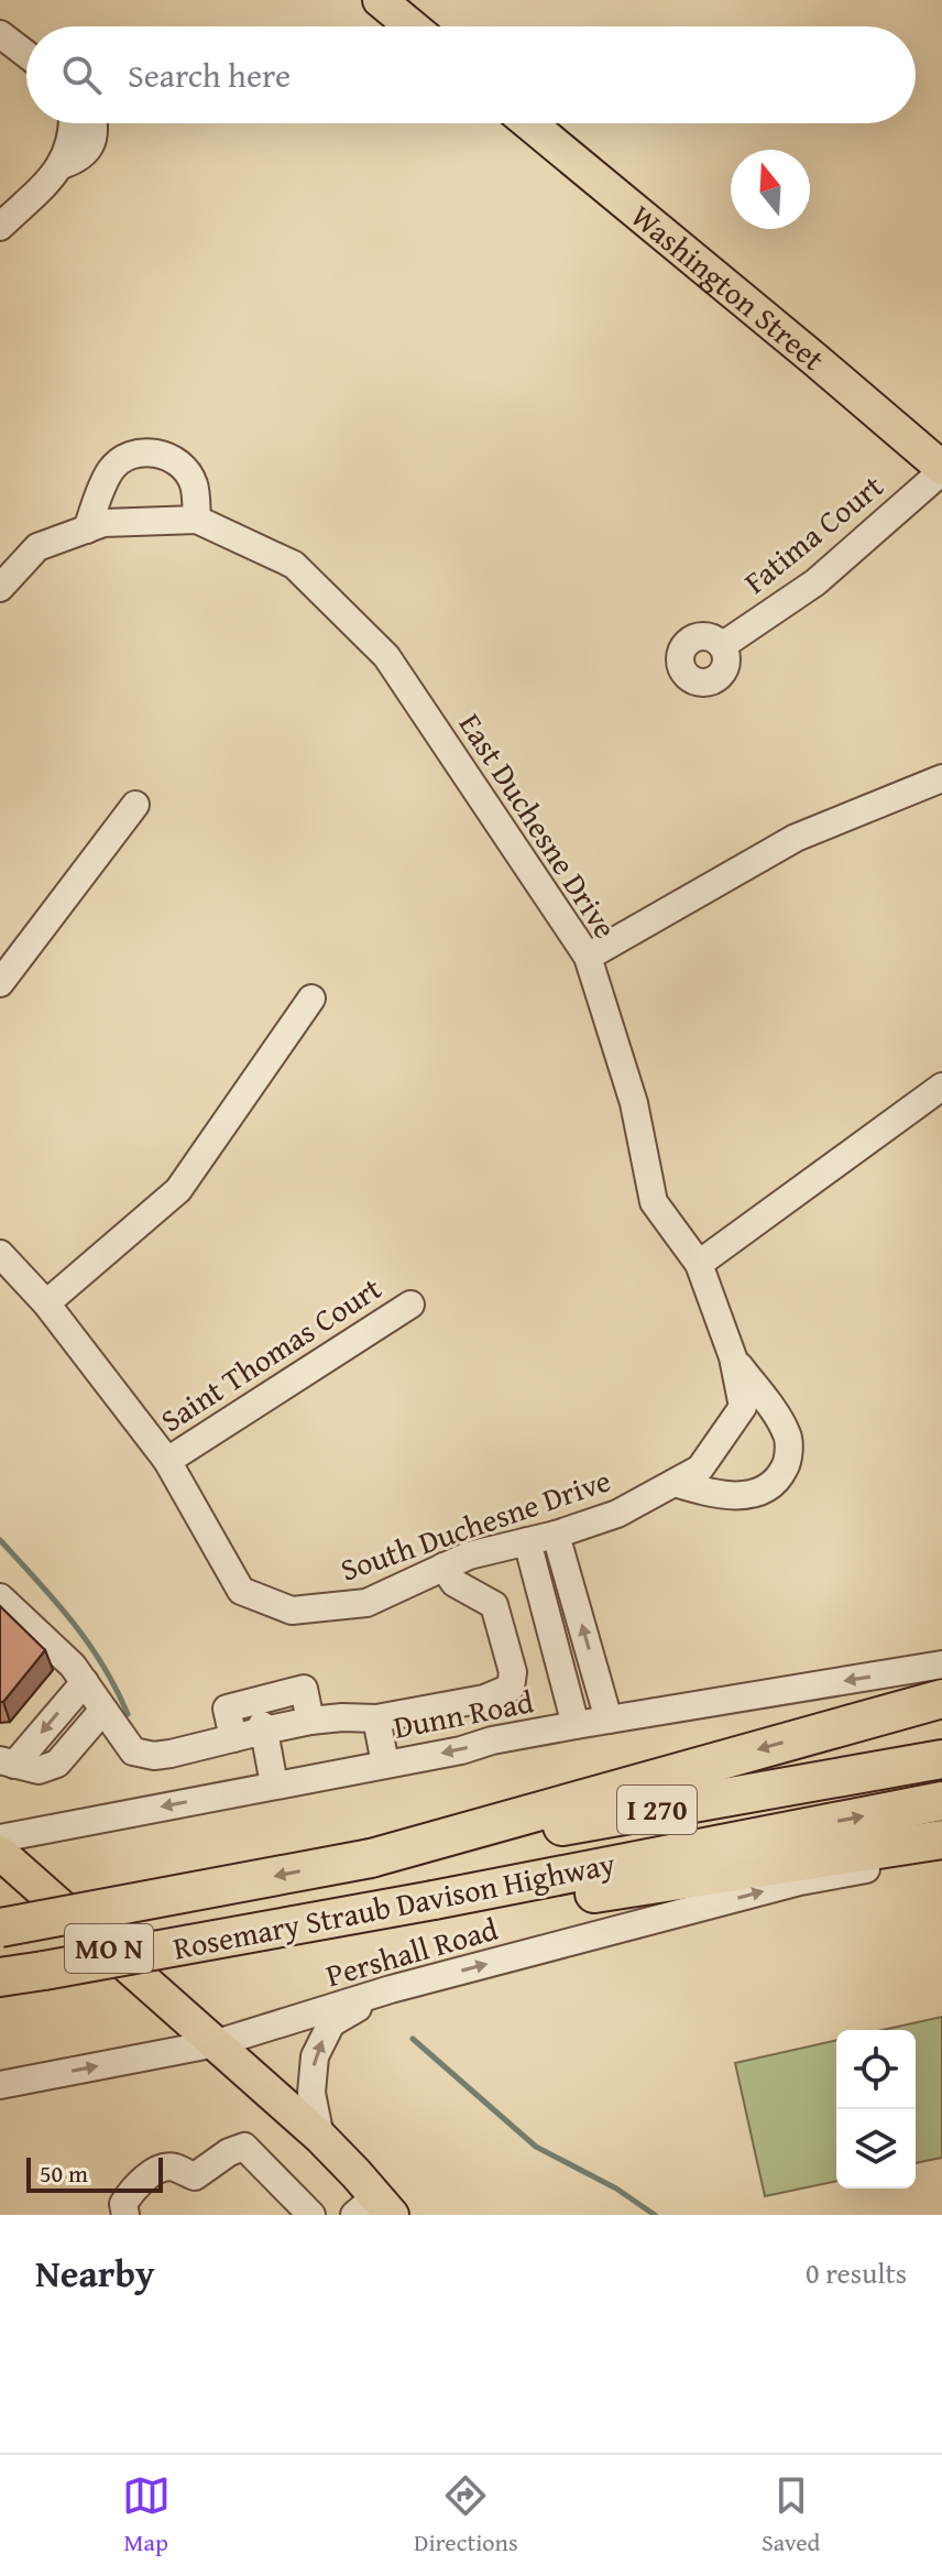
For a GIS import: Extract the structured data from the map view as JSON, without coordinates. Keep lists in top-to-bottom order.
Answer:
{
  "streets": {
    "highway": ["I 270", "Rosemary Straub Davison Highway"],
    "main road": ["Washington Street", "MO N"],
    "street": [
      "Fatima Court",
      "East Duchesne Drive",
      "Saint Thomas Court",
      "South Duchesne Drive",
      "Dunn Road",
      "Pershall Road"
    ]
  },
  "crossings": [
    ["Washington Street", "Fatima Court"],
    ["East Duchesne Drive", "South Duchesne Drive"],
    ["Saint Thomas Court", "South Duchesne Drive"],
    ["MO N", "Pershall Road"]
  ],
  "one_way": ["Dunn Road", "Pershall Road"],
  "scale_bar": "50 m",
  "north": "top",
  "page": {
    "search": "Search here",
    "scale": "50 m",
    "heading": ["Nearby", "0 results"],
    "nav": ["Map", "Directions", "Saved"]
  }
}
